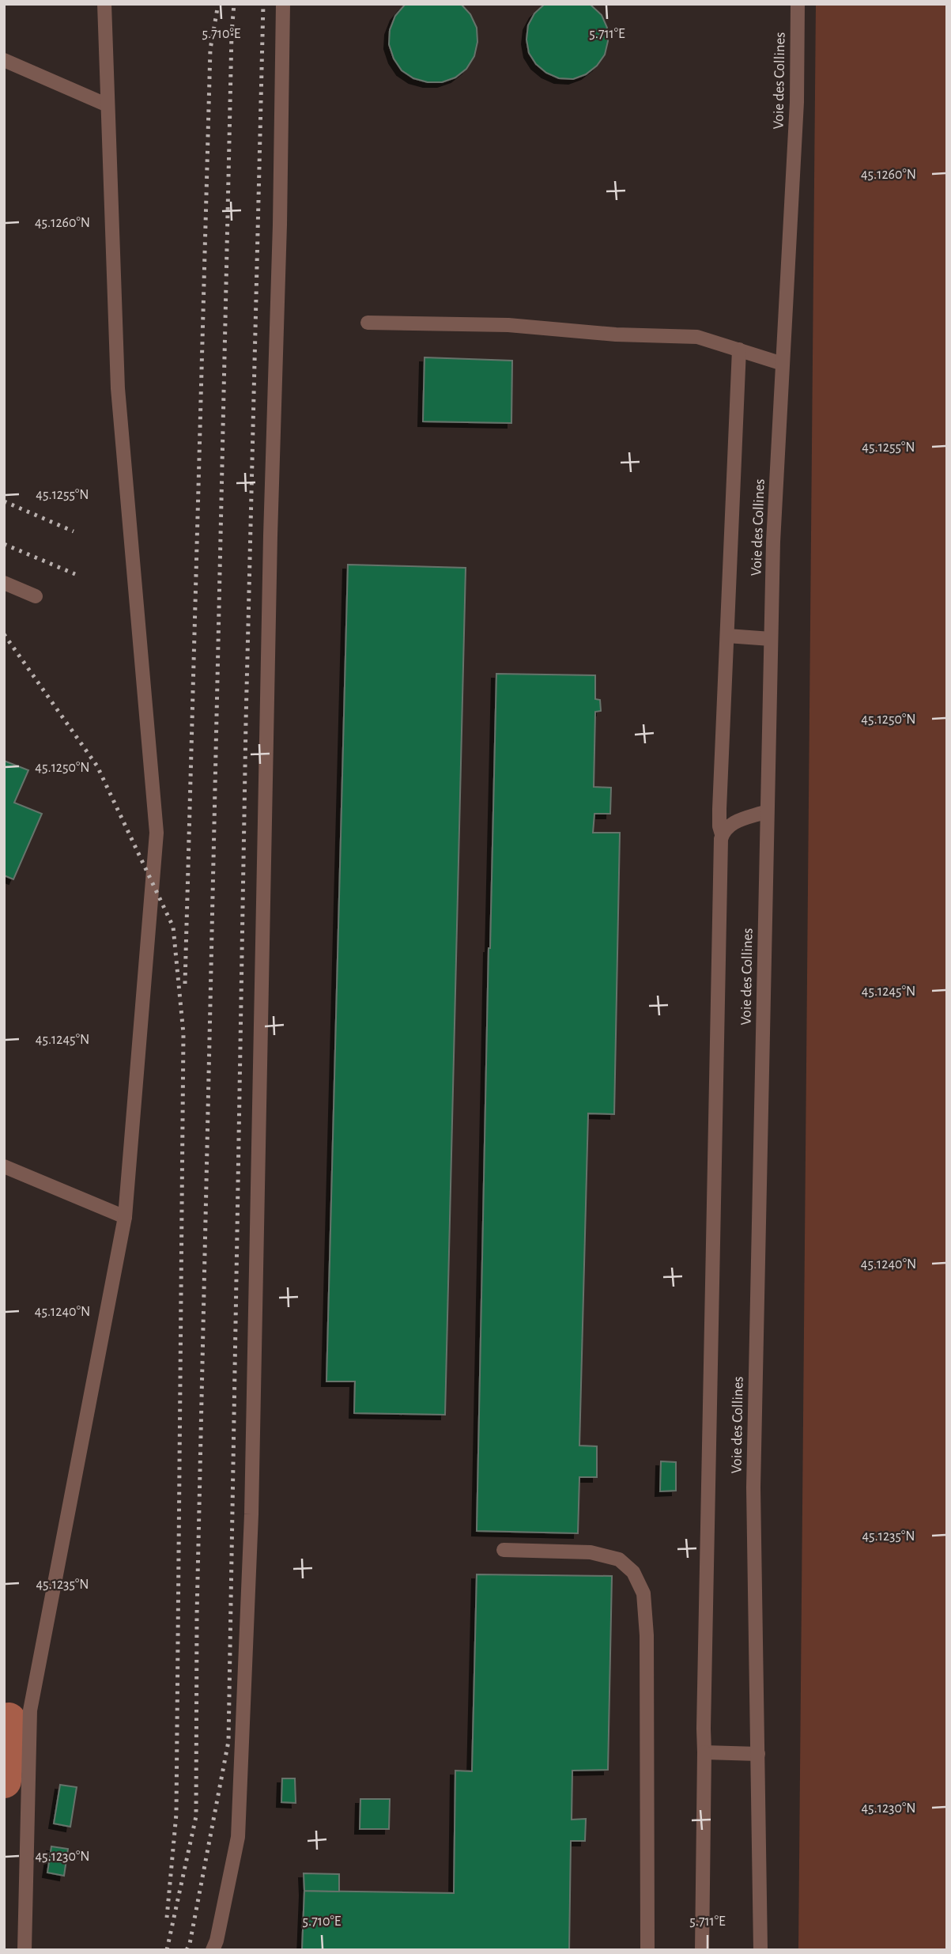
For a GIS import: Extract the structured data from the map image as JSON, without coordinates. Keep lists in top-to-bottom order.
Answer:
{
  "streets": {
    "street": ["Voie des Collines"]
  },
  "coordinates": [
    "5.710°E",
    "5.711°E",
    "45.1260°N",
    "45.1255°N",
    "45.1250°N",
    "45.1245°N",
    "45.1240°N",
    "45.1235°N",
    "45.1230°N"
  ]
}
